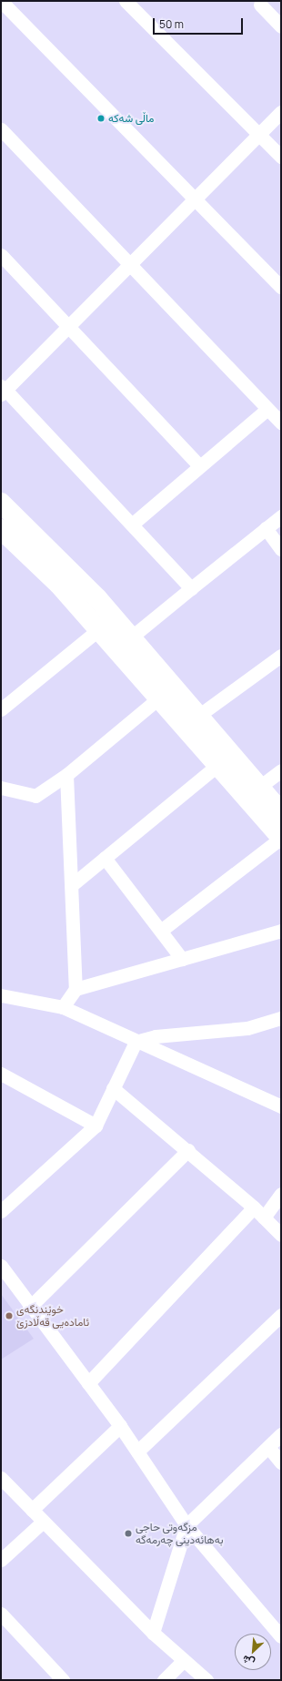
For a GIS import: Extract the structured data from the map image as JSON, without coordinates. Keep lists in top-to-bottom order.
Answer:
{
  "places": ["ماڵی شەکە", "خوێندنگەی ئامادەیی قەڵادزێ", "مزگەوتی حاجی بەهائەدینی چەرمەگە"],
  "scale_bar": "50 m",
  "north": "bottom left"
}
